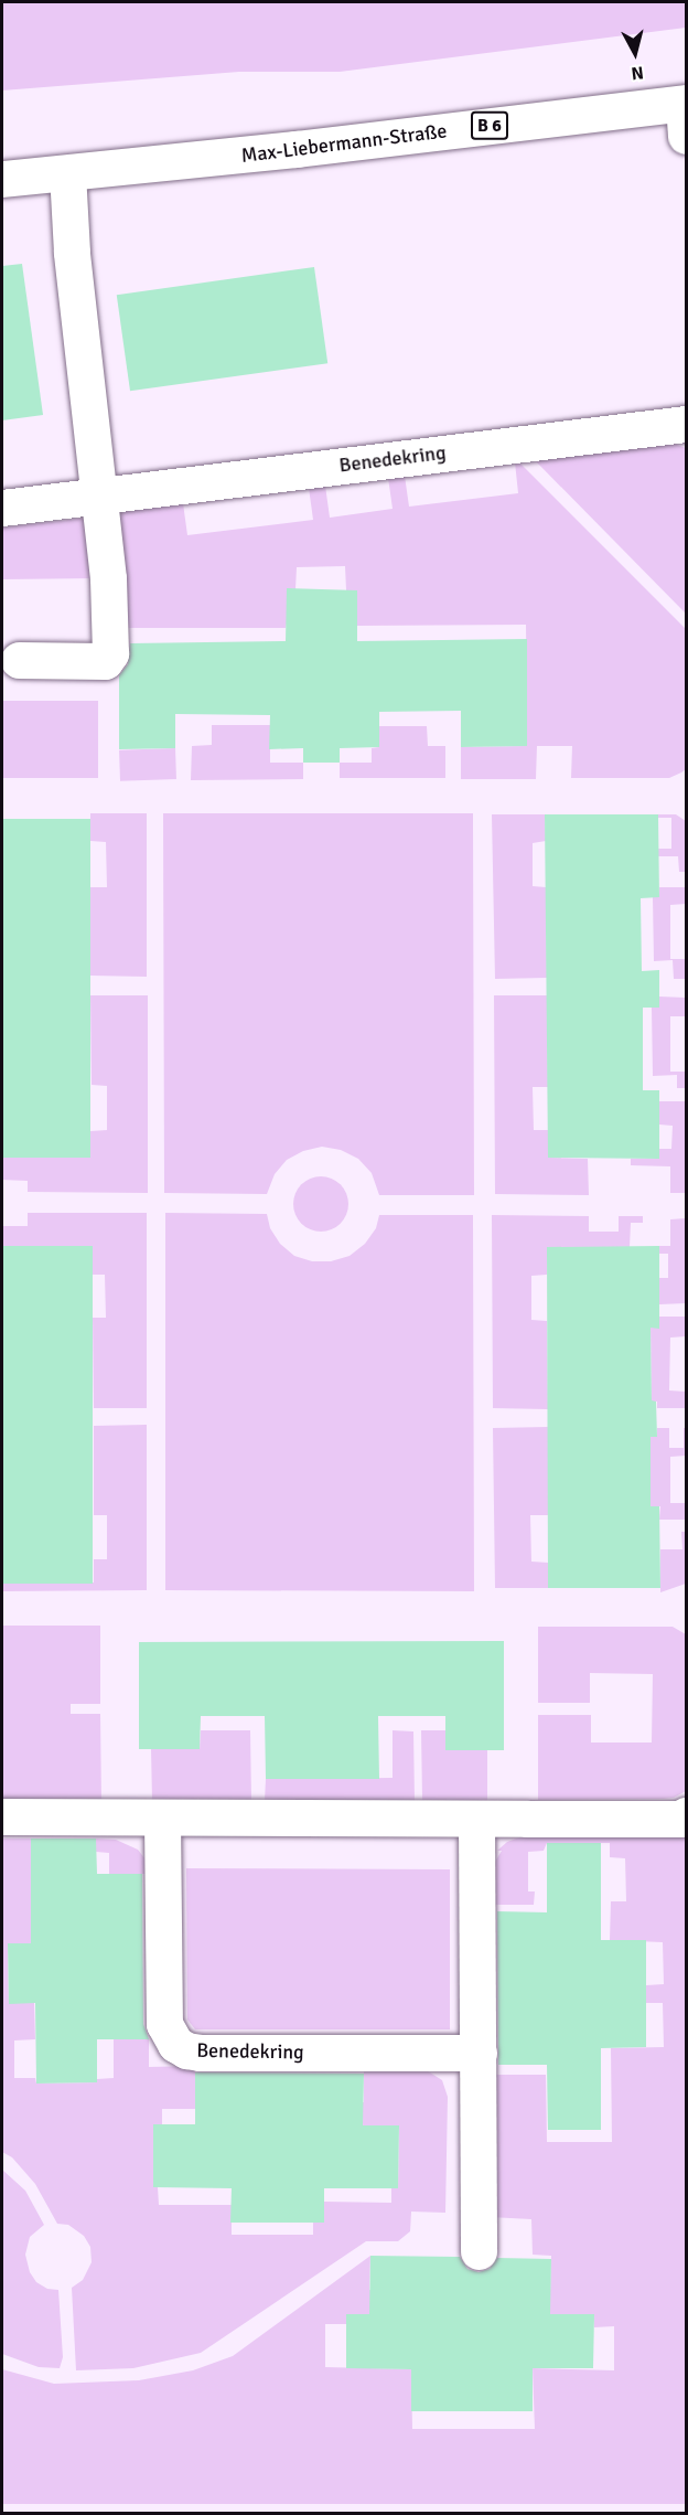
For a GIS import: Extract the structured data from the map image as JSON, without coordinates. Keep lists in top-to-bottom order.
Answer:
{
  "streets": {
    "street": ["B 6", "Max-Liebermann-Straße", "Benedekring"]
  },
  "north": "bottom"
}
